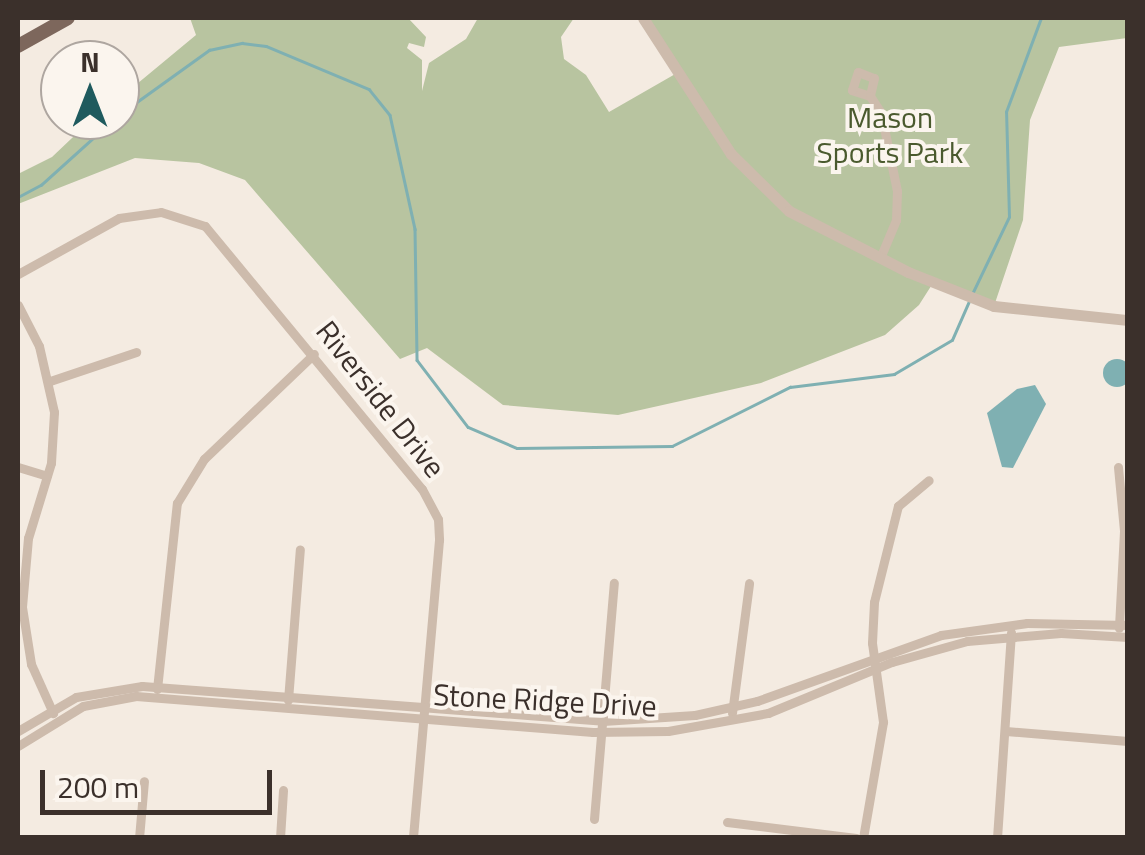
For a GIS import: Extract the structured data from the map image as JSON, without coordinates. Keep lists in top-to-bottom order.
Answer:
{
  "streets": {
    "street": ["Riverside Drive", "Stone Ridge Drive"]
  },
  "crossings": [
    ["Riverside Drive", "Stone Ridge Drive"]
  ],
  "parks": ["Mason Sports Park"],
  "scale_bar": "200 m",
  "north": "top"
}
